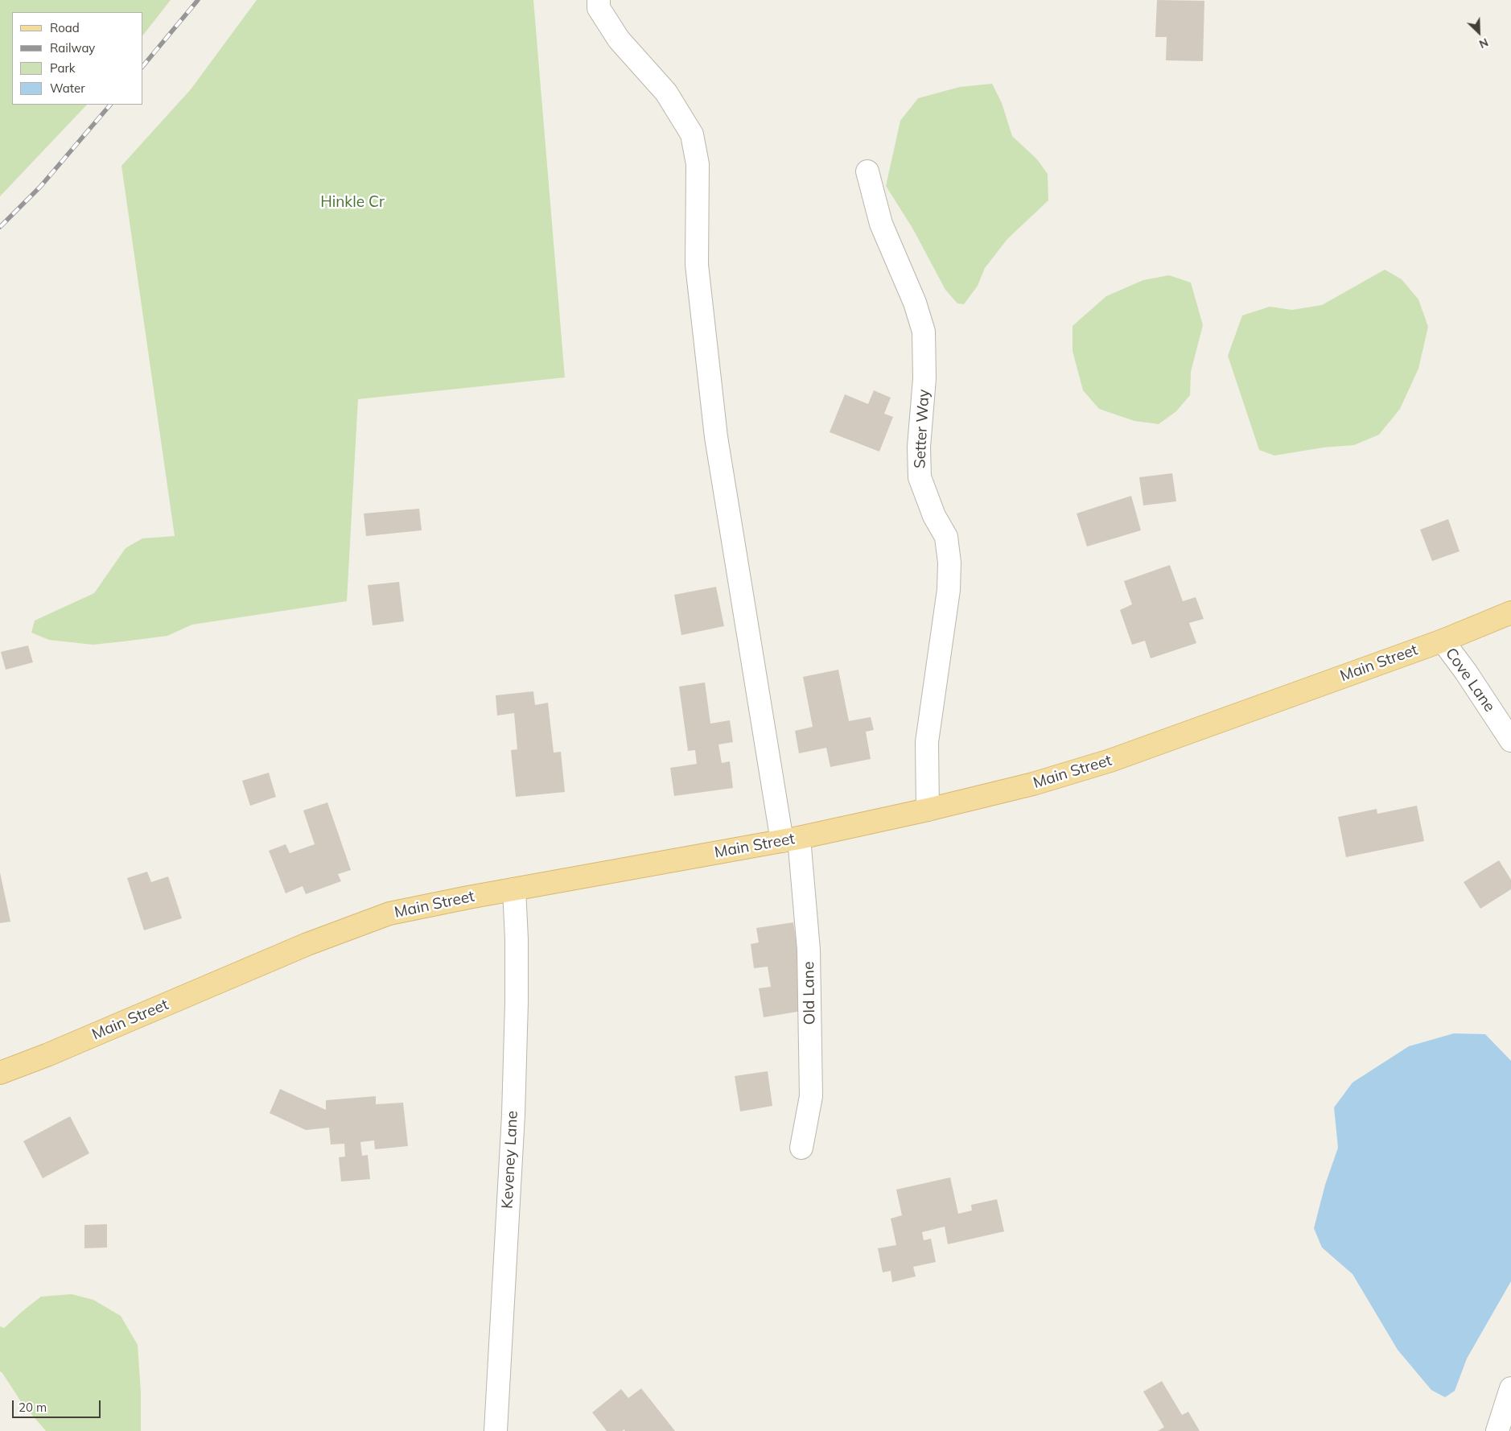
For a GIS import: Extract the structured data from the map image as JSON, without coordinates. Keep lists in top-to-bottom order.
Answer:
{
  "streets": {
    "main road": ["Main Street"],
    "street": [
      "Setter Way",
      "Cove Lane",
      "Old Lane",
      "Keveney Lane"
    ]
  },
  "crossings": [
    ["Setter Way", "Main Street"],
    ["Main Street", "Cove Lane"],
    ["Main Street", "Old Lane"],
    ["Main Street", "Keveney Lane"]
  ],
  "parks": ["Hinkle Cr"],
  "legend": [
    "Road",
    "Railway",
    "Park",
    "Water"
  ],
  "scale_bar": "20 m",
  "north": "bottom right"
}
